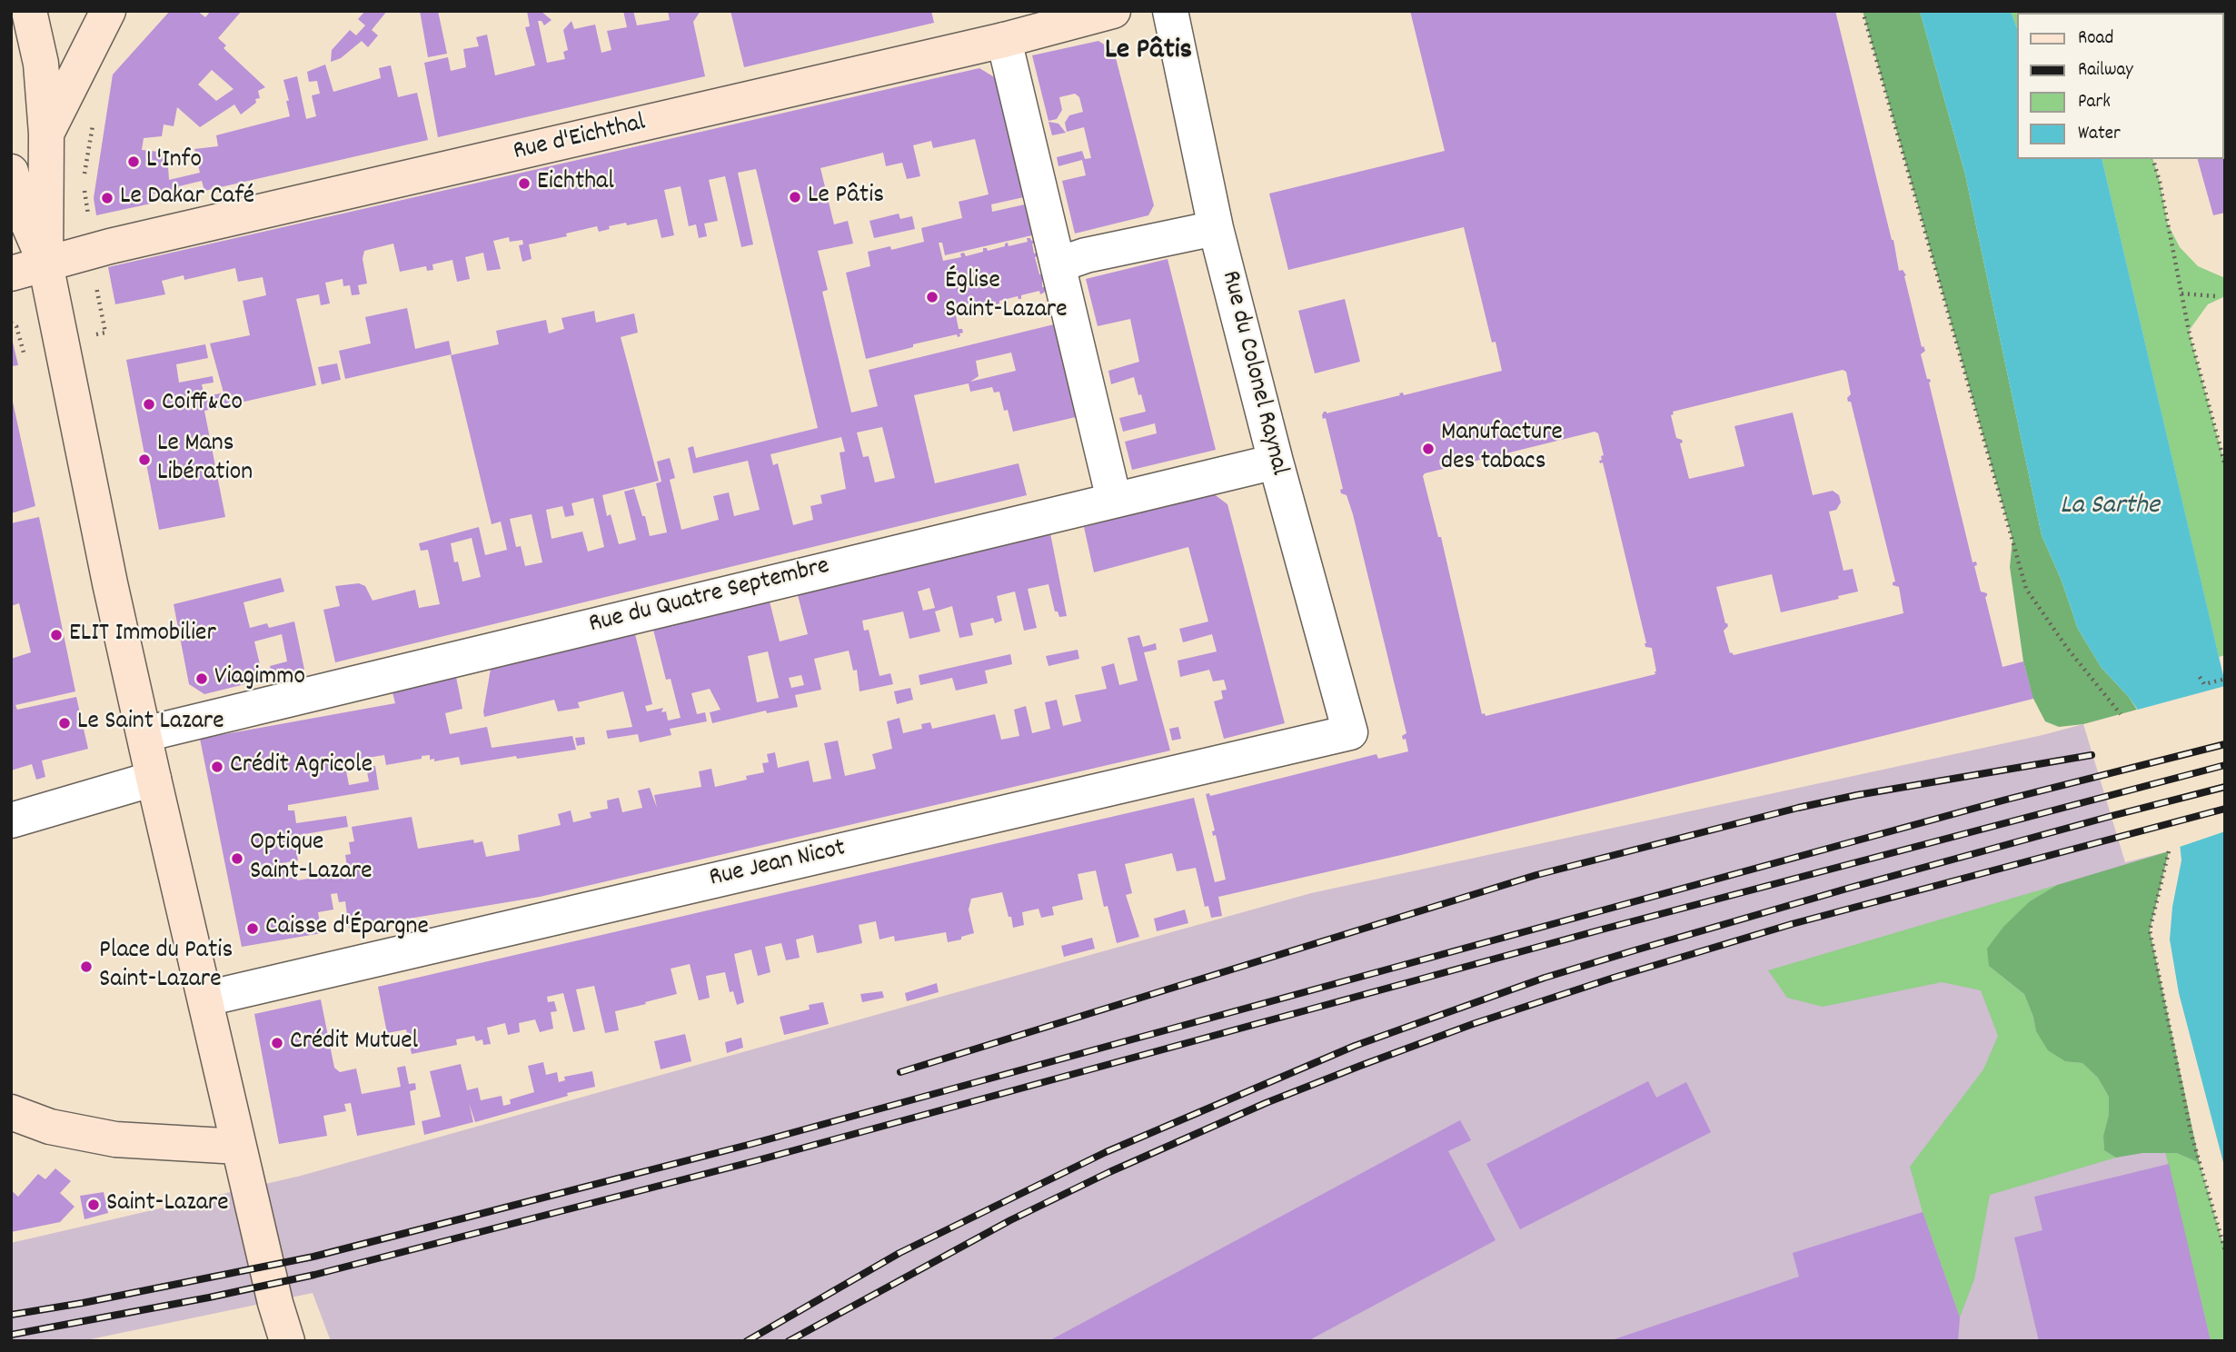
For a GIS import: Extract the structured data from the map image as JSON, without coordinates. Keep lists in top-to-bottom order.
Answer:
{
  "streets": {
    "main road": ["Rue d'Eichthal"],
    "street": ["Rue du Colonel Raynal", "Rue du Quatre Septembre", "Rue Jean Nicot"]
  },
  "crossings": [
    ["Rue du Colonel Raynal", "Rue du Quatre Septembre"],
    ["Rue du Colonel Raynal", "Rue Jean Nicot"]
  ],
  "districts": ["Le Pâtis"],
  "water": ["La Sarthe"],
  "places": [
    "L'Info",
    "Eichthal",
    "Le Pâtis",
    "Le Dakar Café",
    "Église Saint-Lazare",
    "Coiff&Co",
    "Manufacture des tabacs",
    "Le Mans Libération",
    "ELIT Immobilier",
    "Viagimmo",
    "Le Saint Lazare",
    "Crédit Agricole",
    "Optique Saint-Lazare",
    "Caisse d'Épargne",
    "Place du Patis Saint-Lazare",
    "Crédit Mutuel",
    "Saint-Lazare"
  ],
  "legend": [
    "Road",
    "Railway",
    "Park",
    "Water"
  ]
}
